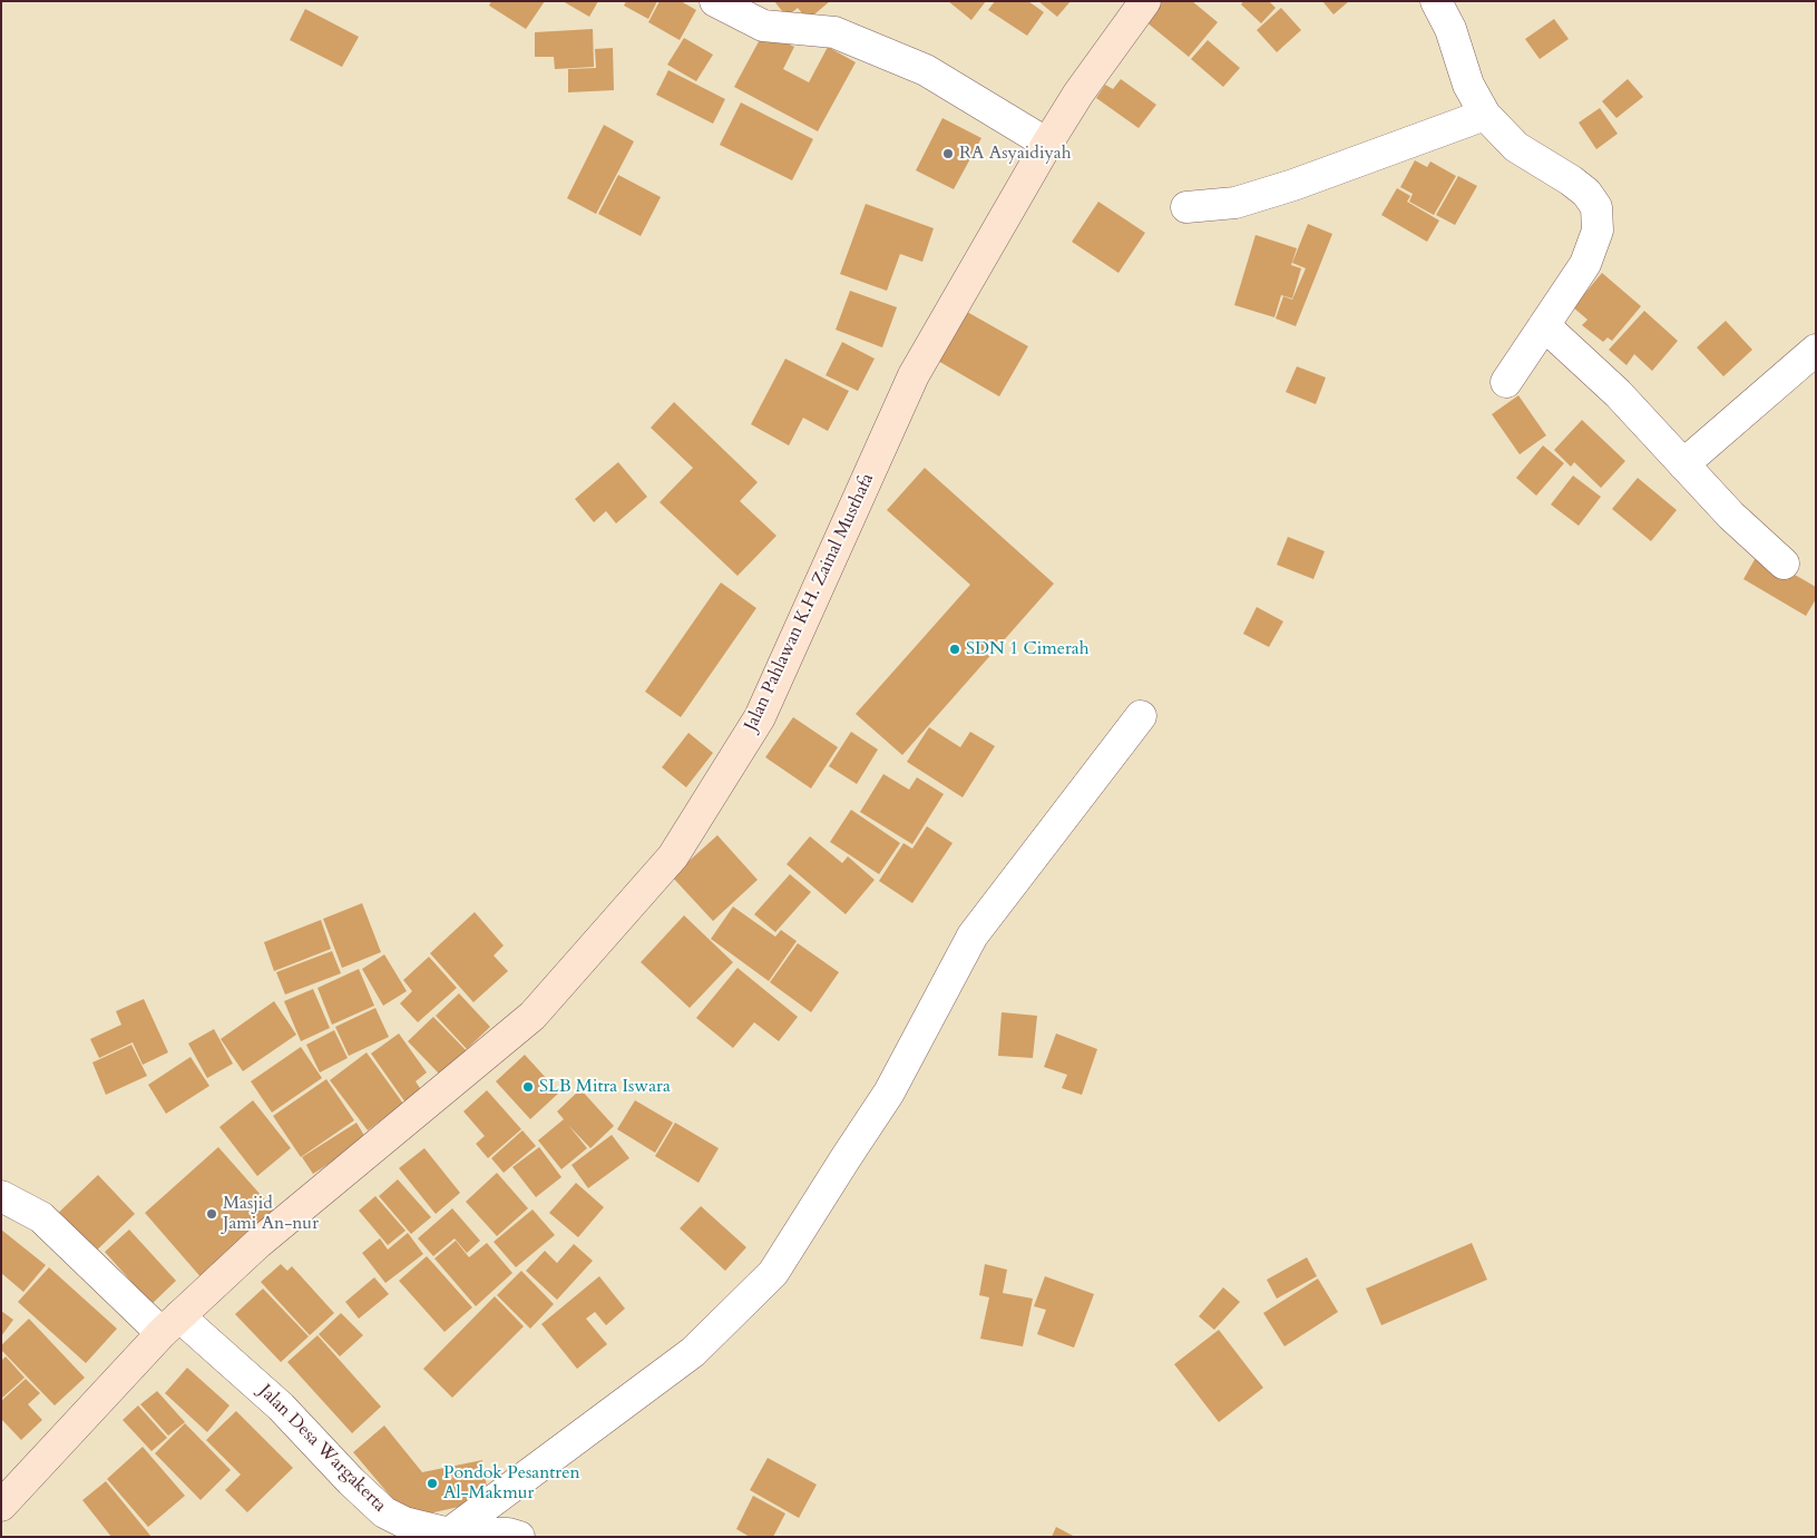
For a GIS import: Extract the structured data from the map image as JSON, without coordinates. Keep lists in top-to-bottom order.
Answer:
{
  "streets": {
    "street": ["Jalan Pahlawan K.H. Zainal Musthafa", "Jalan Desa Wargakerta"]
  },
  "crossings": [
    ["Jalan Pahlawan K.H. Zainal Musthafa", "Jalan Desa Wargakerta"]
  ],
  "places": [
    "RA Asyaidiyah",
    "SDN 1 Cimerah",
    "SLB Mitra Iswara",
    "Masjid Jami An-nur",
    "Pondok Pesantren Al-Makmur"
  ]
}
